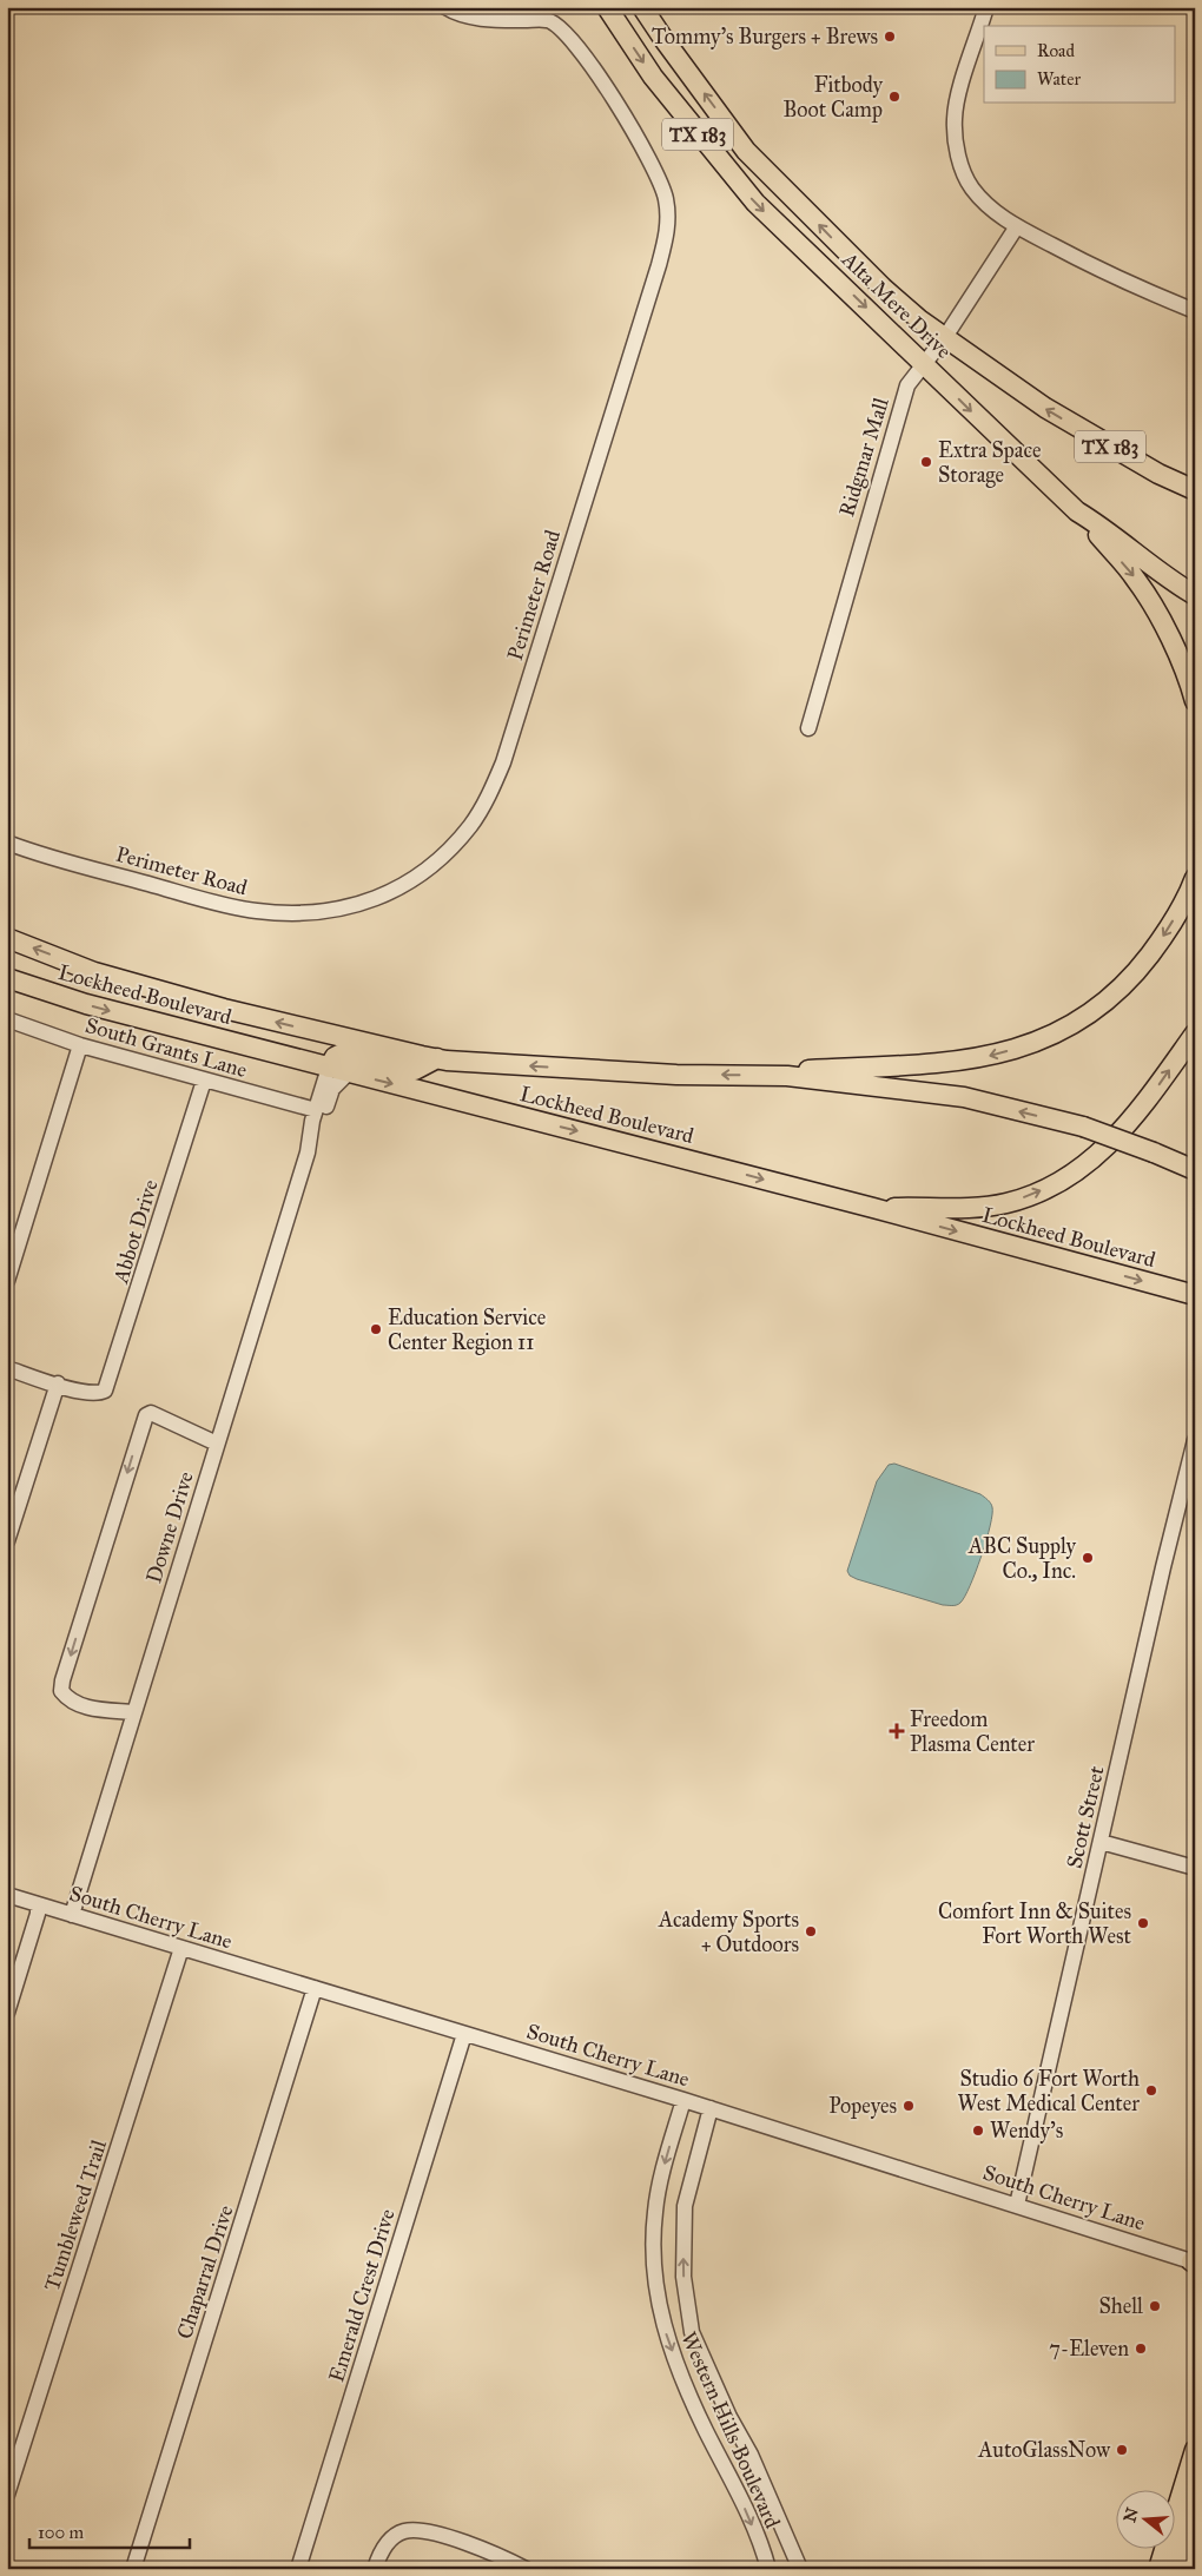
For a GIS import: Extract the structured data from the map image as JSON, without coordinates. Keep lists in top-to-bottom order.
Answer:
{
  "streets": {
    "main road": ["TX 183", "Alta Mere Drive", "Lockheed Boulevard"],
    "street": [
      "Ridgmar Mall",
      "Perimeter Road",
      "South Grants Lane",
      "Abbot Drive",
      "Downe Drive",
      "Scott Street",
      "South Cherry Lane",
      "Tumbleweed Trail",
      "Chaparral Drive",
      "Emerald Crest Drive",
      "Western Hills Boulevard"
    ]
  },
  "crossings": [
    ["Alta Mere Drive", "Ridgmar Mall"],
    ["Lockheed Boulevard", "Downe Drive"],
    ["South Grants Lane", "Abbot Drive"],
    ["South Grants Lane", "Downe Drive"],
    ["Downe Drive", "South Cherry Lane"],
    ["Scott Street", "South Cherry Lane"],
    ["South Cherry Lane", "Tumbleweed Trail"],
    ["South Cherry Lane", "Chaparral Drive"],
    ["South Cherry Lane", "Emerald Crest Drive"],
    ["South Cherry Lane", "Western Hills Boulevard"]
  ],
  "places": {
    "other": [
      "Tommy's Burgers + Brews",
      "Fitbody Boot Camp",
      "Extra Space Storage",
      "Education Service Center Region 11",
      "ABC Supply Co., Inc.",
      "Comfort Inn & Suites Fort Worth West",
      "Academy Sports + Outdoors",
      "Studio 6 Fort Worth West Medical Center",
      "Popeyes",
      "Wendy's",
      "Shell",
      "7-Eleven",
      "AutoGlassNow"
    ],
    "health": ["Freedom Plasma Center"]
  },
  "legend": ["Road", "Water"],
  "scale_bar": "100 m",
  "north": "left"
}
